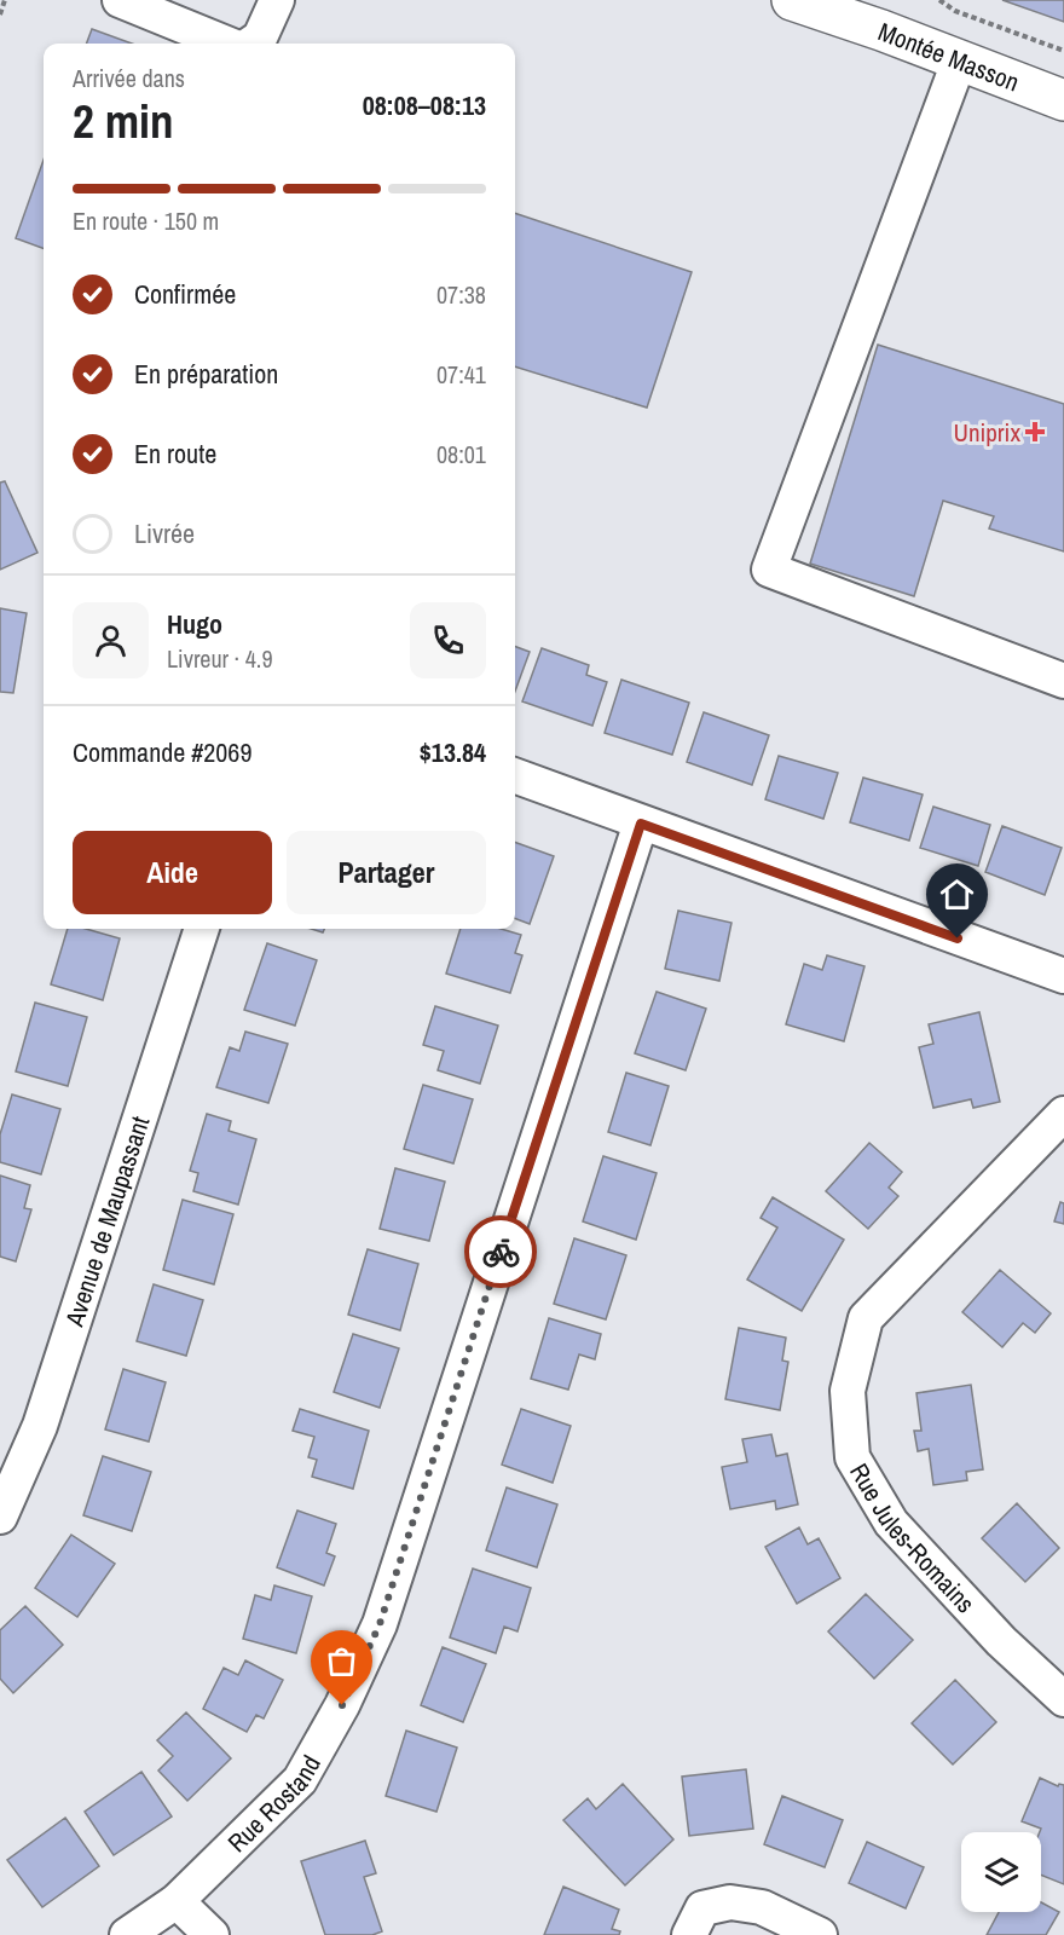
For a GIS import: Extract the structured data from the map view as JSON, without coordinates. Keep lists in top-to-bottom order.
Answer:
{
  "streets": {
    "main road": ["Montée Masson"],
    "street": ["Avenue de Maupassant", "Rue Jules-Romains", "Rue Rostand"]
  },
  "places": {
    "health": ["Uniprix"]
  },
  "page": {
    "heading": ["2 min", "Arrivée dans", "08:08–08:13"],
    "panel": [
      "Hugo",
      "Livreur · 4.9",
      "Commande #2069",
      "$13.84"
    ],
    "bar": "En route · 150 m",
    "list": [
      ["Confirmée", "07:38"],
      ["En préparation", "07:41"],
      ["En route", "08:01"],
      "Livrée"
    ],
    "buttons": ["Aide", "Partager"]
  }
}
